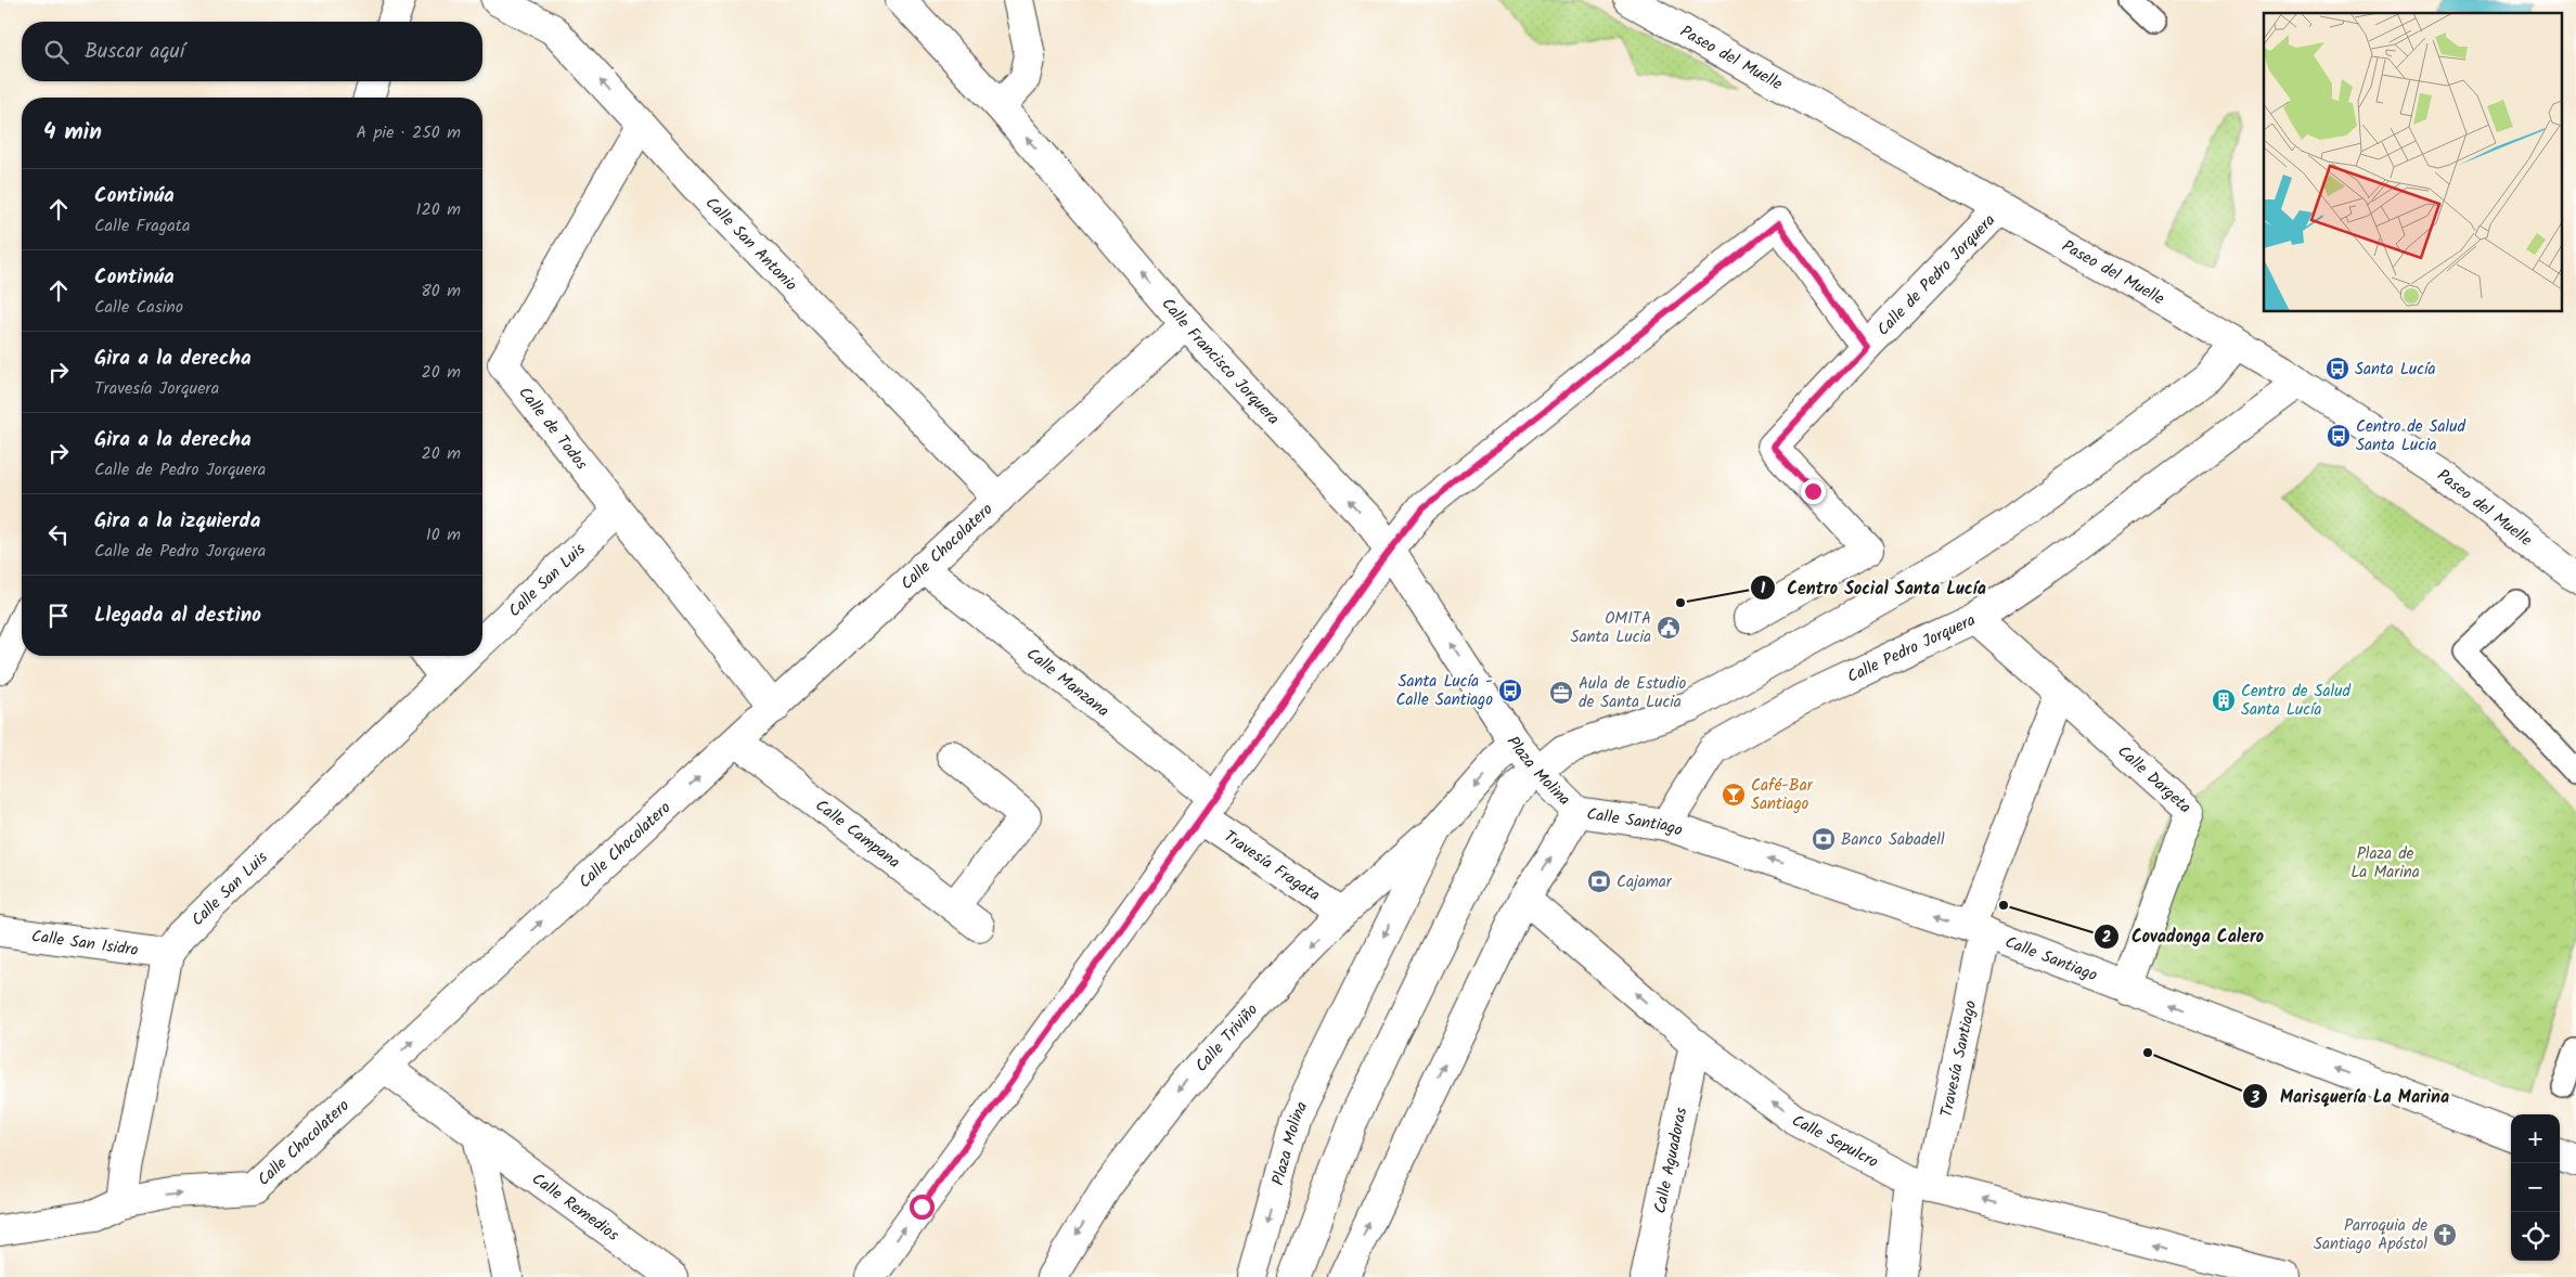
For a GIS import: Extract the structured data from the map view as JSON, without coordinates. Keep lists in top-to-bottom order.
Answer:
{
  "streets": {
    "street": [
      "Paseo del Muelle",
      "Calle San Antonio",
      "Calle de Pedro Jorquera",
      "Calle Francisco Jorquera",
      "Calle de Todos",
      "Calle Chocolatero",
      "Calle San Luis",
      "Calle Pedro Jorquera",
      "Calle Manzana",
      "Calle Dargeta",
      "Plaza Molina",
      "Calle Santiago",
      "Calle Campana",
      "Travesía Fragata",
      "Calle San Isidro",
      "Calle Triviño",
      "Travesía Santiago",
      "Calle Sepulcro",
      "Calle Aguadoras",
      "Calle Remedios"
    ]
  },
  "crossings": [
    ["Paseo del Muelle", "Calle de Pedro Jorquera"],
    ["Paseo del Muelle", "Calle Pedro Jorquera"],
    ["Calle San Antonio", "Calle de Todos"],
    ["Calle San Antonio", "Calle Chocolatero"],
    ["Calle Francisco Jorquera", "Calle Chocolatero"],
    ["Calle Francisco Jorquera", "Plaza Molina"],
    ["Calle de Todos", "Calle Chocolatero"],
    ["Calle de Todos", "Calle San Luis"],
    ["Calle Chocolatero", "Calle San Luis"],
    ["Calle Chocolatero", "Calle Manzana"],
    ["Calle Chocolatero", "Calle Campana"],
    ["Calle Chocolatero", "Calle Remedios"],
    ["Calle San Luis", "Calle San Isidro"],
    ["Calle Pedro Jorquera", "Calle Dargeta"],
    ["Calle Pedro Jorquera", "Calle Santiago"],
    ["Calle Manzana", "Travesía Fragata"],
    ["Calle Dargeta", "Calle Santiago"],
    ["Calle Dargeta", "Travesía Santiago"],
    ["Plaza Molina", "Calle Santiago"],
    ["Plaza Molina", "Calle Triviño"],
    ["Plaza Molina", "Calle Sepulcro"],
    ["Calle Santiago", "Travesía Santiago"],
    ["Travesía Fragata", "Calle Triviño"],
    ["Travesía Santiago", "Calle Sepulcro"],
    ["Calle Sepulcro", "Calle Aguadoras"]
  ],
  "one_way": [
    "Calle Francisco Jorquera",
    "Calle Chocolatero",
    "Calle Santiago",
    "Calle Sepulcro"
  ],
  "parks": ["Plaza de La Marina"],
  "places": {
    "bus stop": ["Santa Lucía", "Centro de Salud Santa Lucia", "Santa Lucía - Calle Santiago"],
    "other": ["Centro Social Santa Lucía", "Covadonga Calero", "Marisquería La Marina"],
    "public building": ["OMITA Santa Lucia"],
    "office": ["Aula de Estudio de Santa Lucia"],
    "building": ["Centro de Salud Santa Lucía"],
    "bar": ["Café-Bar Santiago"],
    "bank": ["Banco Sabadell", "Cajamar"],
    "church": ["Parroquia de Santiago Apóstol"]
  },
  "page": {
    "search": "Buscar aquí",
    "heading": ["4 min", "A pie · 250 m"],
    "list": [
      ["Continúa", "Calle Fragata", "120 m"],
      ["Continúa", "Calle Casino", "80 m"],
      ["Gira a la derecha", "Travesía Jorquera", "20 m"],
      ["Gira a la derecha", "Calle de Pedro Jorquera", "20 m"],
      ["Gira a la izquierda", "Calle de Pedro Jorquera", "10 m"],
      "Llegada al destino"
    ],
    "map_buttons": ["+", "−"]
  }
}
